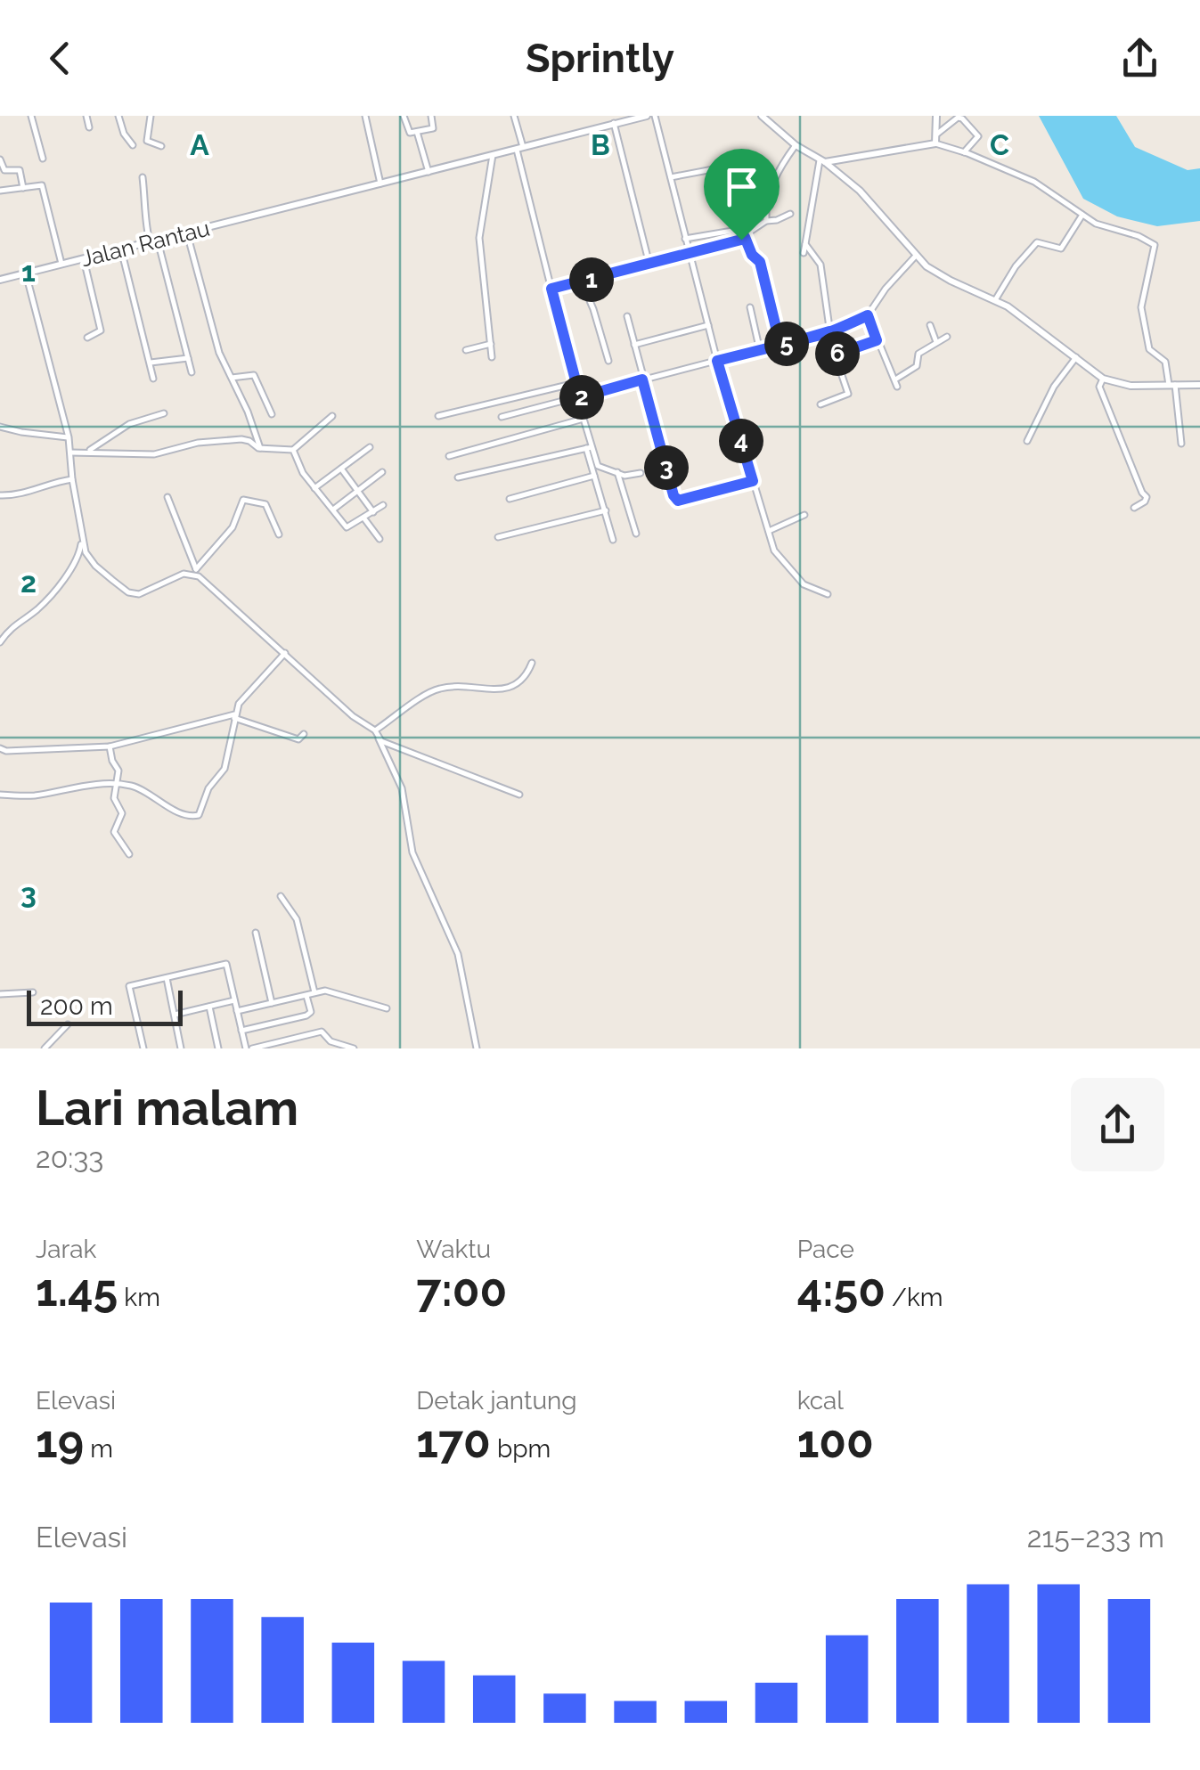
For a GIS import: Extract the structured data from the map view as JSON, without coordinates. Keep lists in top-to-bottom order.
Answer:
{
  "streets": {
    "main road": ["Jalan Rantau"]
  },
  "scale_bar": "200 m",
  "page": {
    "header": "Sprintly",
    "pins": [
      "1",
      "5",
      "6",
      "2",
      "4",
      "3"
    ],
    "scale": "200 m",
    "heading": ["Lari malam", "20:33"],
    "stats": [
      ["Jarak", "1.45 km"],
      ["Waktu", "7:00"],
      ["Pace", "4:50 /km"],
      ["Elevasi", "19 m"],
      ["Detak jantung", "170 bpm"],
      ["kcal", "100"]
    ],
    "chart": ["Elevasi", "215–233 m"]
  },
  "grid": {
    "columns": ["A", "B", "C"],
    "rows": ["1", "2", "3"]
  }
}
